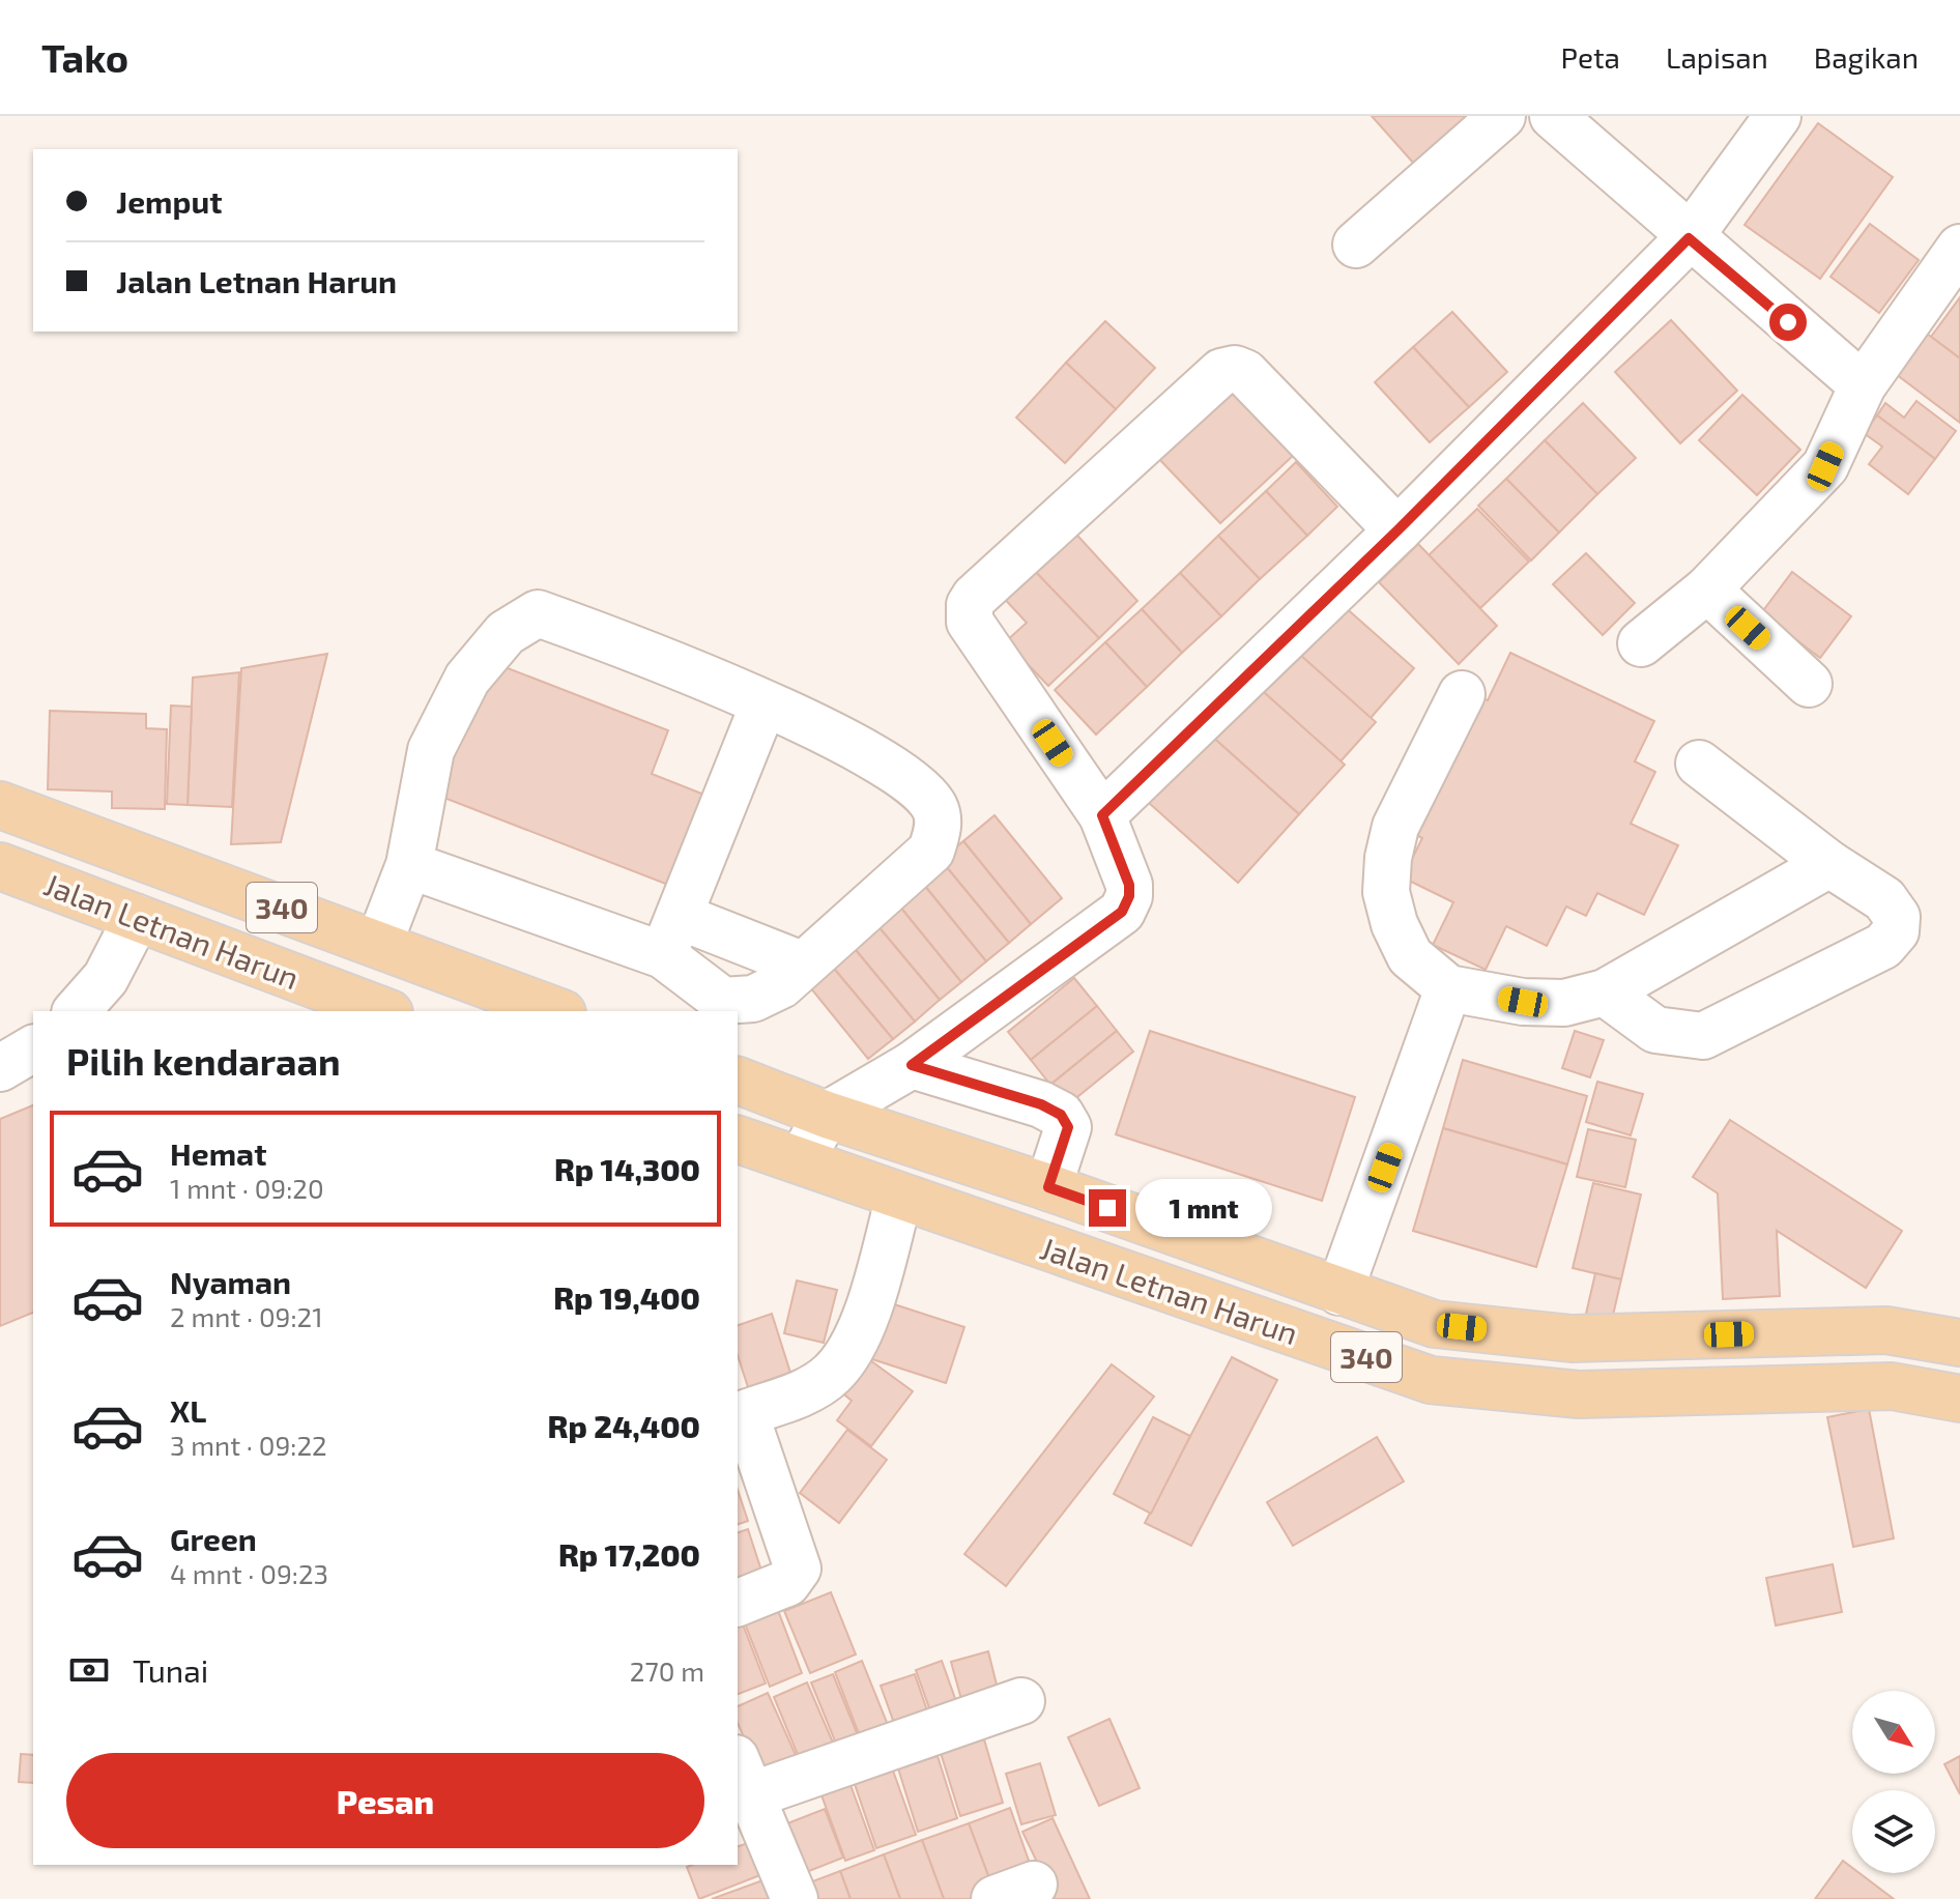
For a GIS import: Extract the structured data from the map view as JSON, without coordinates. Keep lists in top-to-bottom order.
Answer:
{
  "streets": {
    "main road": ["340", "Jalan Letnan Harun"]
  },
  "north": "bottom right",
  "page": {
    "header": "Tako",
    "nav": ["Peta", "Lapisan", "Bagikan"],
    "banner": ["Jemput", "Jalan Letnan Harun"],
    "heading": "Pilih kendaraan",
    "list": [
      {
        "name": "Hemat",
        "note": "1 mnt · 09:20",
        "value": "Rp 14,300"
      },
      {
        "name": "Nyaman",
        "note": "2 mnt · 09:21",
        "value": "Rp 19,400"
      },
      {
        "name": "XL",
        "note": "3 mnt · 09:22",
        "value": "Rp 24,400"
      },
      {
        "name": "Green",
        "note": "4 mnt · 09:23",
        "value": "Rp 17,200"
      }
    ],
    "bubble": "1 mnt",
    "pay": ["Tunai", "270 m"],
    "buttons": "Pesan"
  }
}
